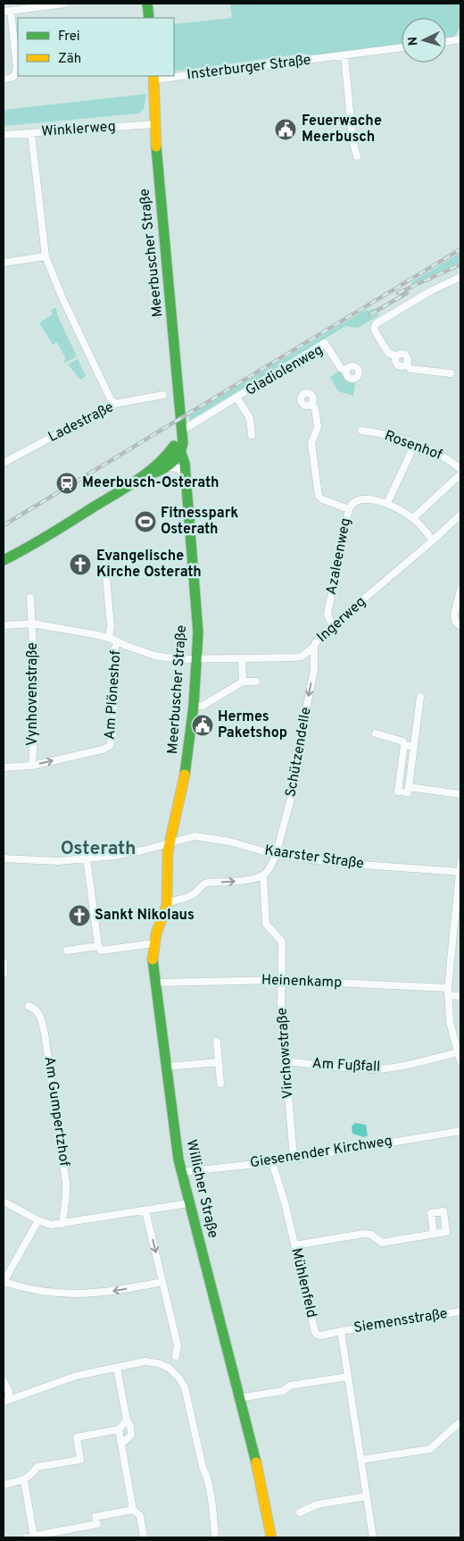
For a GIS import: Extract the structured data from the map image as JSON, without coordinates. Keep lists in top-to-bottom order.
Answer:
{
  "streets": {
    "street": [
      "Insterburger Straße",
      "Winklerweg",
      "Meerbuscher Straße",
      "Gladiolenweg",
      "Ladestraße",
      "Rosenhof",
      "Azaleenweg",
      "Ingerweg",
      "Vynhovenstraße",
      "Am Plöneshof",
      "Schützendelle",
      "Kaarster Straße",
      "Heinenkamp",
      "Virchowstraße",
      "Am Fußfall",
      "Am Gumpertzhof",
      "Giesenender Kirchweg",
      "Willicher Straße",
      "Mühlenfeld",
      "Siemensstraße"
    ]
  },
  "crossings": [
    ["Insterburger Straße", "Meerbuscher Straße"],
    ["Winklerweg", "Meerbuscher Straße"],
    ["Meerbuscher Straße", "Gladiolenweg"],
    ["Meerbuscher Straße", "Ingerweg"],
    ["Meerbuscher Straße", "Kaarster Straße"],
    ["Meerbuscher Straße", "Willicher Straße"],
    ["Azaleenweg", "Ingerweg"],
    ["Ingerweg", "Vynhovenstraße"],
    ["Ingerweg", "Am Plöneshof"],
    ["Ingerweg", "Schützendelle"],
    ["Vynhovenstraße", "Am Plöneshof"],
    ["Schützendelle", "Kaarster Straße"],
    ["Schützendelle", "Virchowstraße"],
    ["Kaarster Straße", "Willicher Straße"],
    ["Heinenkamp", "Virchowstraße"],
    ["Heinenkamp", "Willicher Straße"],
    ["Virchowstraße", "Am Fußfall"],
    ["Virchowstraße", "Giesenender Kirchweg"],
    ["Giesenender Kirchweg", "Willicher Straße"],
    ["Giesenender Kirchweg", "Mühlenfeld"],
    ["Mühlenfeld", "Siemensstraße"]
  ],
  "one_way": ["Am Plöneshof", "Schützendelle"],
  "districts": ["Osterath"],
  "places": {
    "public building": ["Feuerwache Meerbusch", "Hermes Paketshop"],
    "station": ["Meerbusch-Osterath"],
    "sports": ["Fitnesspark Osterath"],
    "church": ["Evangelische Kirche Osterath", "Sankt Nikolaus"]
  },
  "legend": ["Frei", "Zäh"],
  "north": "left"
}
